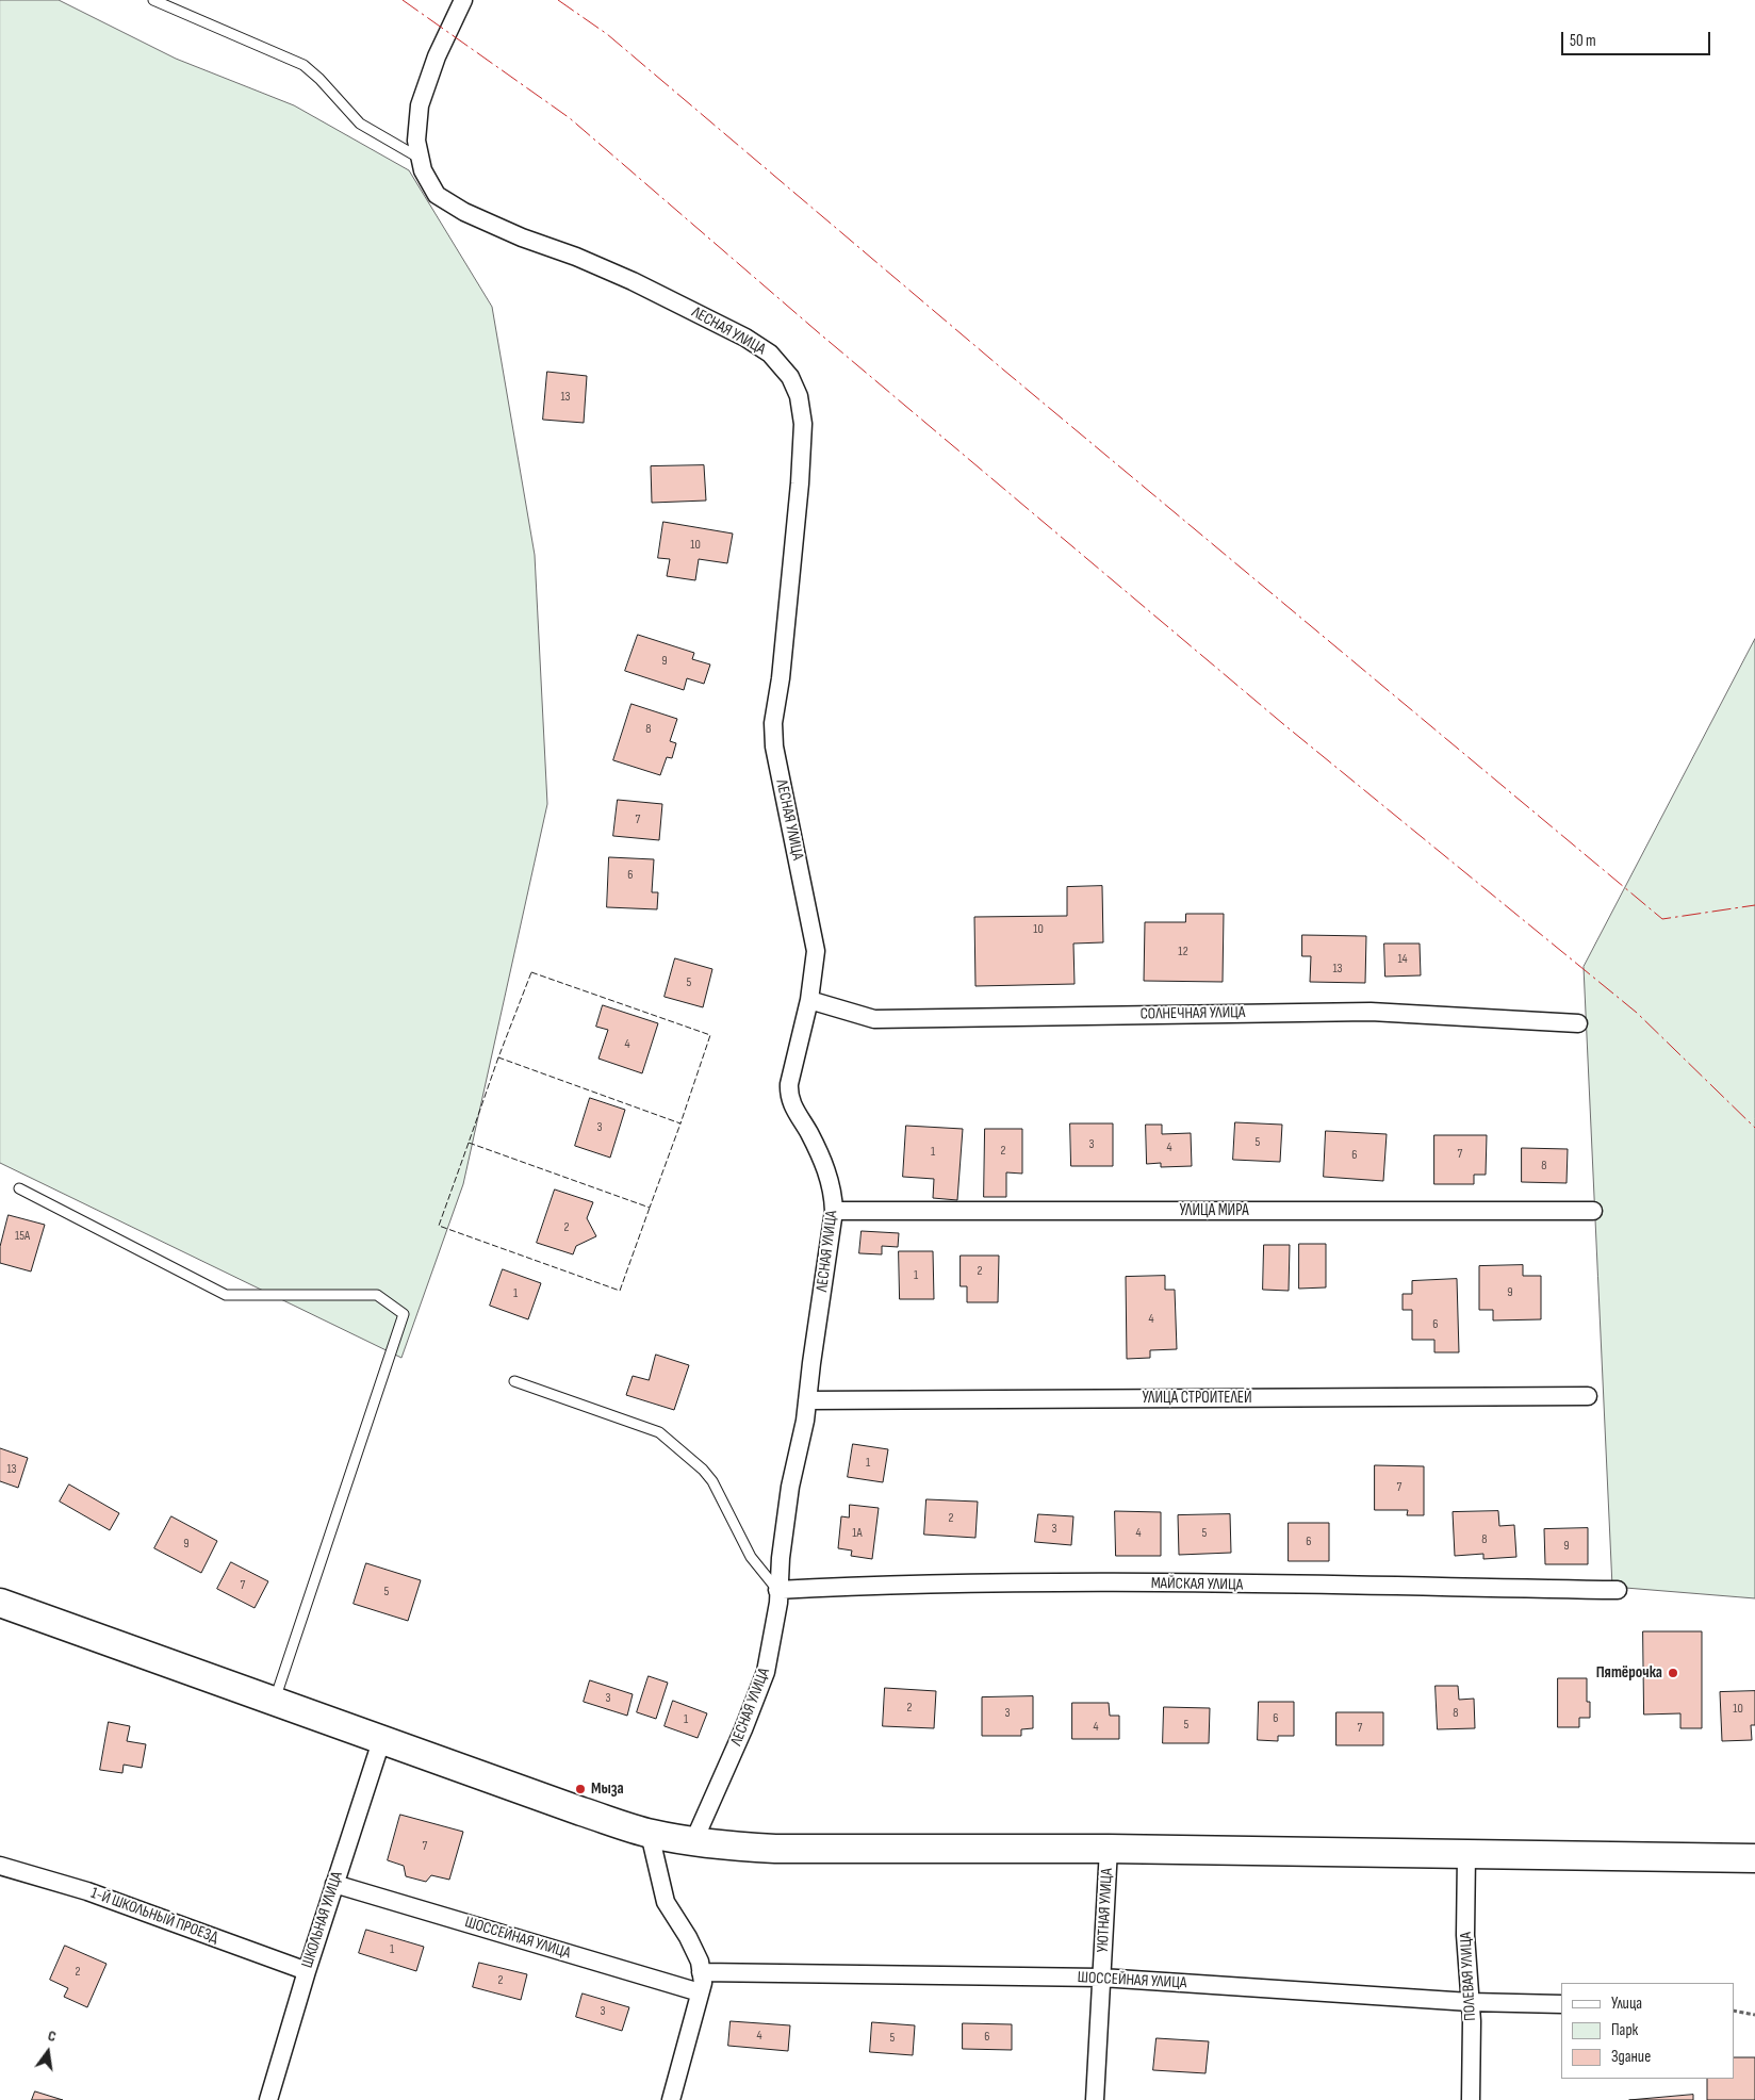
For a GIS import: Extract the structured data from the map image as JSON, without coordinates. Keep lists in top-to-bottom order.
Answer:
{
  "streets": {
    "street": [
      "ЛЕСНАЯ УЛИЦА",
      "СОЛНЕЧНАЯ УЛИЦА",
      "УЛИЦА МИРА",
      "УЛИЦА СТРОИТЕЛЕЙ",
      "МАЙСКАЯ УЛИЦА",
      "УЮТНАЯ УЛИЦА",
      "1-Й ШКОЛЬНЫЙ ПРОЕЗД",
      "ШКОЛЬНАЯ УЛИЦА",
      "ШОССЕЙНАЯ УЛИЦА",
      "ПОЛЕВАЯ УЛИЦА"
    ]
  },
  "crossings": [
    ["ЛЕСНАЯ УЛИЦА", "СОЛНЕЧНАЯ УЛИЦА"],
    ["ЛЕСНАЯ УЛИЦА", "УЛИЦА МИРА"],
    ["ЛЕСНАЯ УЛИЦА", "УЛИЦА СТРОИТЕЛЕЙ"],
    ["ЛЕСНАЯ УЛИЦА", "МАЙСКАЯ УЛИЦА"],
    ["УЮТНАЯ УЛИЦА", "ШОССЕЙНАЯ УЛИЦА"],
    ["1-Й ШКОЛЬНЫЙ ПРОЕЗД", "ШКОЛЬНАЯ УЛИЦА"],
    ["ШКОЛЬНАЯ УЛИЦА", "ШОССЕЙНАЯ УЛИЦА"],
    ["ШОССЕЙНАЯ УЛИЦА", "ПОЛЕВАЯ УЛИЦА"]
  ],
  "places": ["Пятёрочка", "Мыза"],
  "house_numbers": [
    "13",
    "10",
    "9",
    "8",
    "7",
    "6",
    "10",
    "12",
    "14",
    "13",
    "5",
    "4",
    "3",
    "5",
    "3",
    "4",
    "2",
    "1",
    "7",
    "6",
    "8",
    "2",
    "15А",
    "2",
    "1",
    "9",
    "1",
    "4",
    "6",
    "1",
    "13",
    "7",
    "2",
    "3",
    "1А",
    "4",
    "5",
    "8",
    "6",
    "9",
    "9",
    "7",
    "5",
    "3",
    "2",
    "10",
    "3",
    "8",
    "6",
    "1",
    "5",
    "4",
    "7",
    "7",
    "1",
    "2",
    "2",
    "3",
    "4",
    "6",
    "5"
  ],
  "legend": ["Улица", "Парк", "Здание"],
  "scale_bar": "50 m",
  "north": "top"
}
